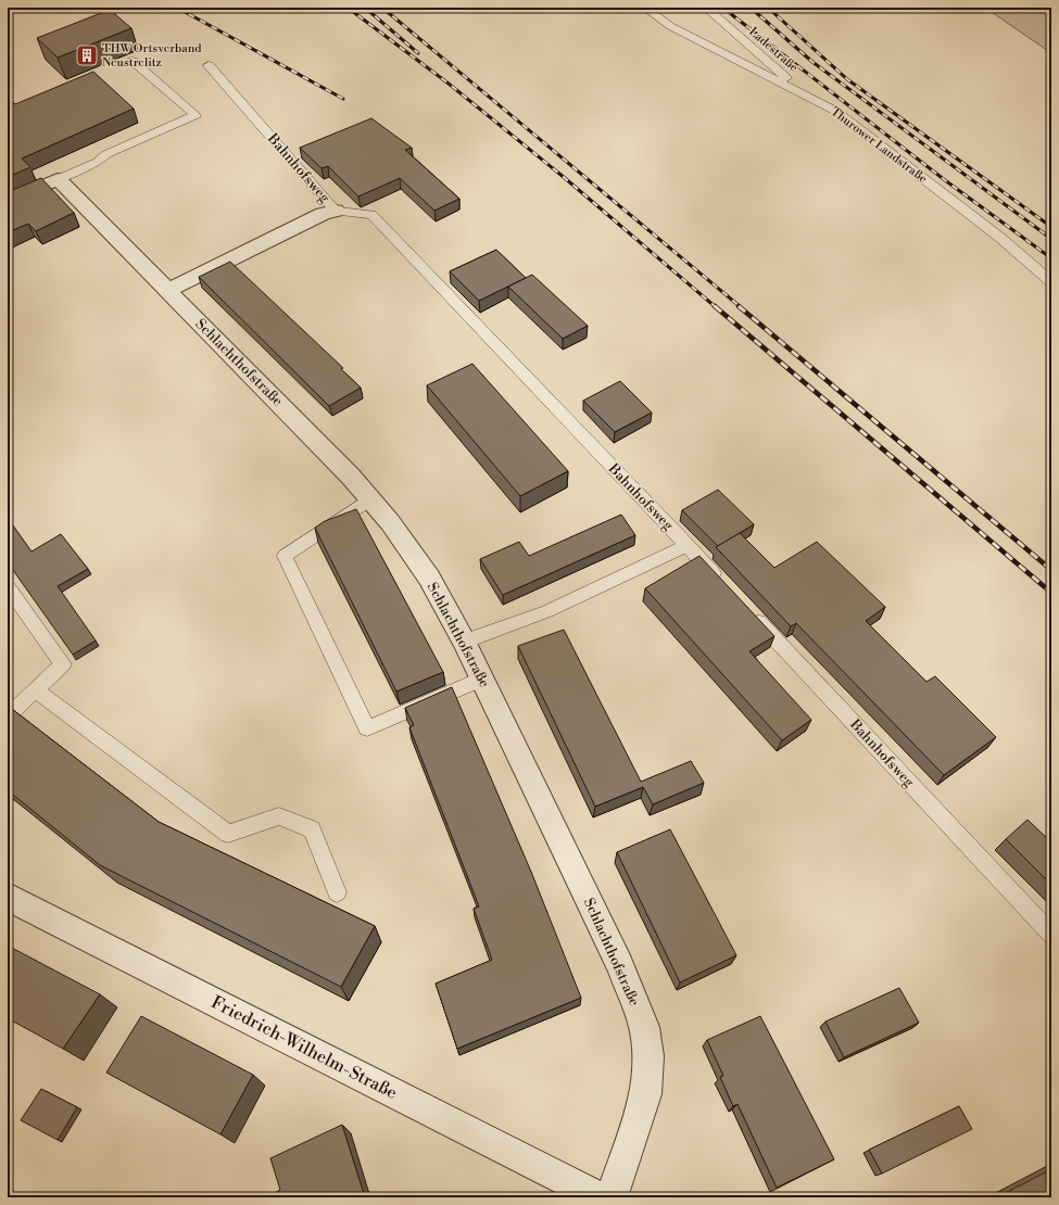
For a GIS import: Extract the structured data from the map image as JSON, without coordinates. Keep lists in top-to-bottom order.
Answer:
{
  "streets": {
    "street": ["Schlachthofstraße", "Friedrich-Wilhelm-Straße"],
    "lane": ["Ladestraße", "Thurower Landstraße", "Bahnhofsweg"]
  },
  "crossings": [
    ["Ladestraße", "Thurower Landstraße"]
  ],
  "places": {
    "building": ["THW Ortsverband Neustrelitz"]
  }
}
